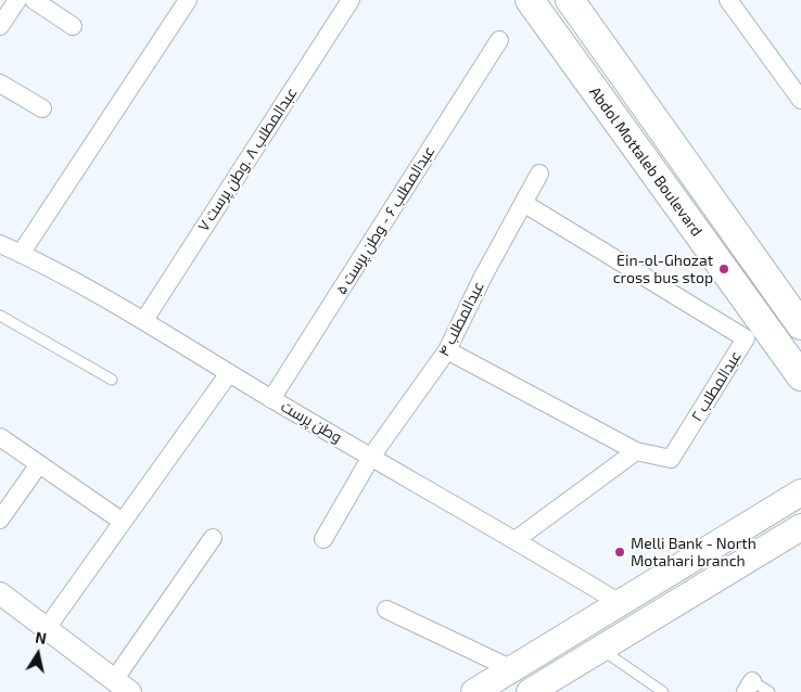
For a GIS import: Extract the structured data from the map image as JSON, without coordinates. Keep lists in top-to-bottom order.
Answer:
{
  "streets": {
    "main road": ["Abdol Mottaleb Boulevard"],
    "street": [
      "عبدالمطلب ۸ .وطن پرست ۷",
      "عبدالمطلب ۶ - وطن پرست ۵",
      "عبدالمطلب ۴",
      "عبدالمطلب ۲",
      "وطن پرست"
    ]
  },
  "crossings": [
    ["عبدالمطلب ۸ .وطن پرست ۷", "وطن پرست"],
    ["عبدالمطلب ۶ - وطن پرست ۵", "وطن پرست"],
    ["عبدالمطلب ۴", "عبدالمطلب ۲"],
    ["عبدالمطلب ۴", "وطن پرست"]
  ],
  "places": ["Ein-ol-Ghozat cross bus stop", "Melli Bank - North Motahari branch"],
  "north": "top"
}
